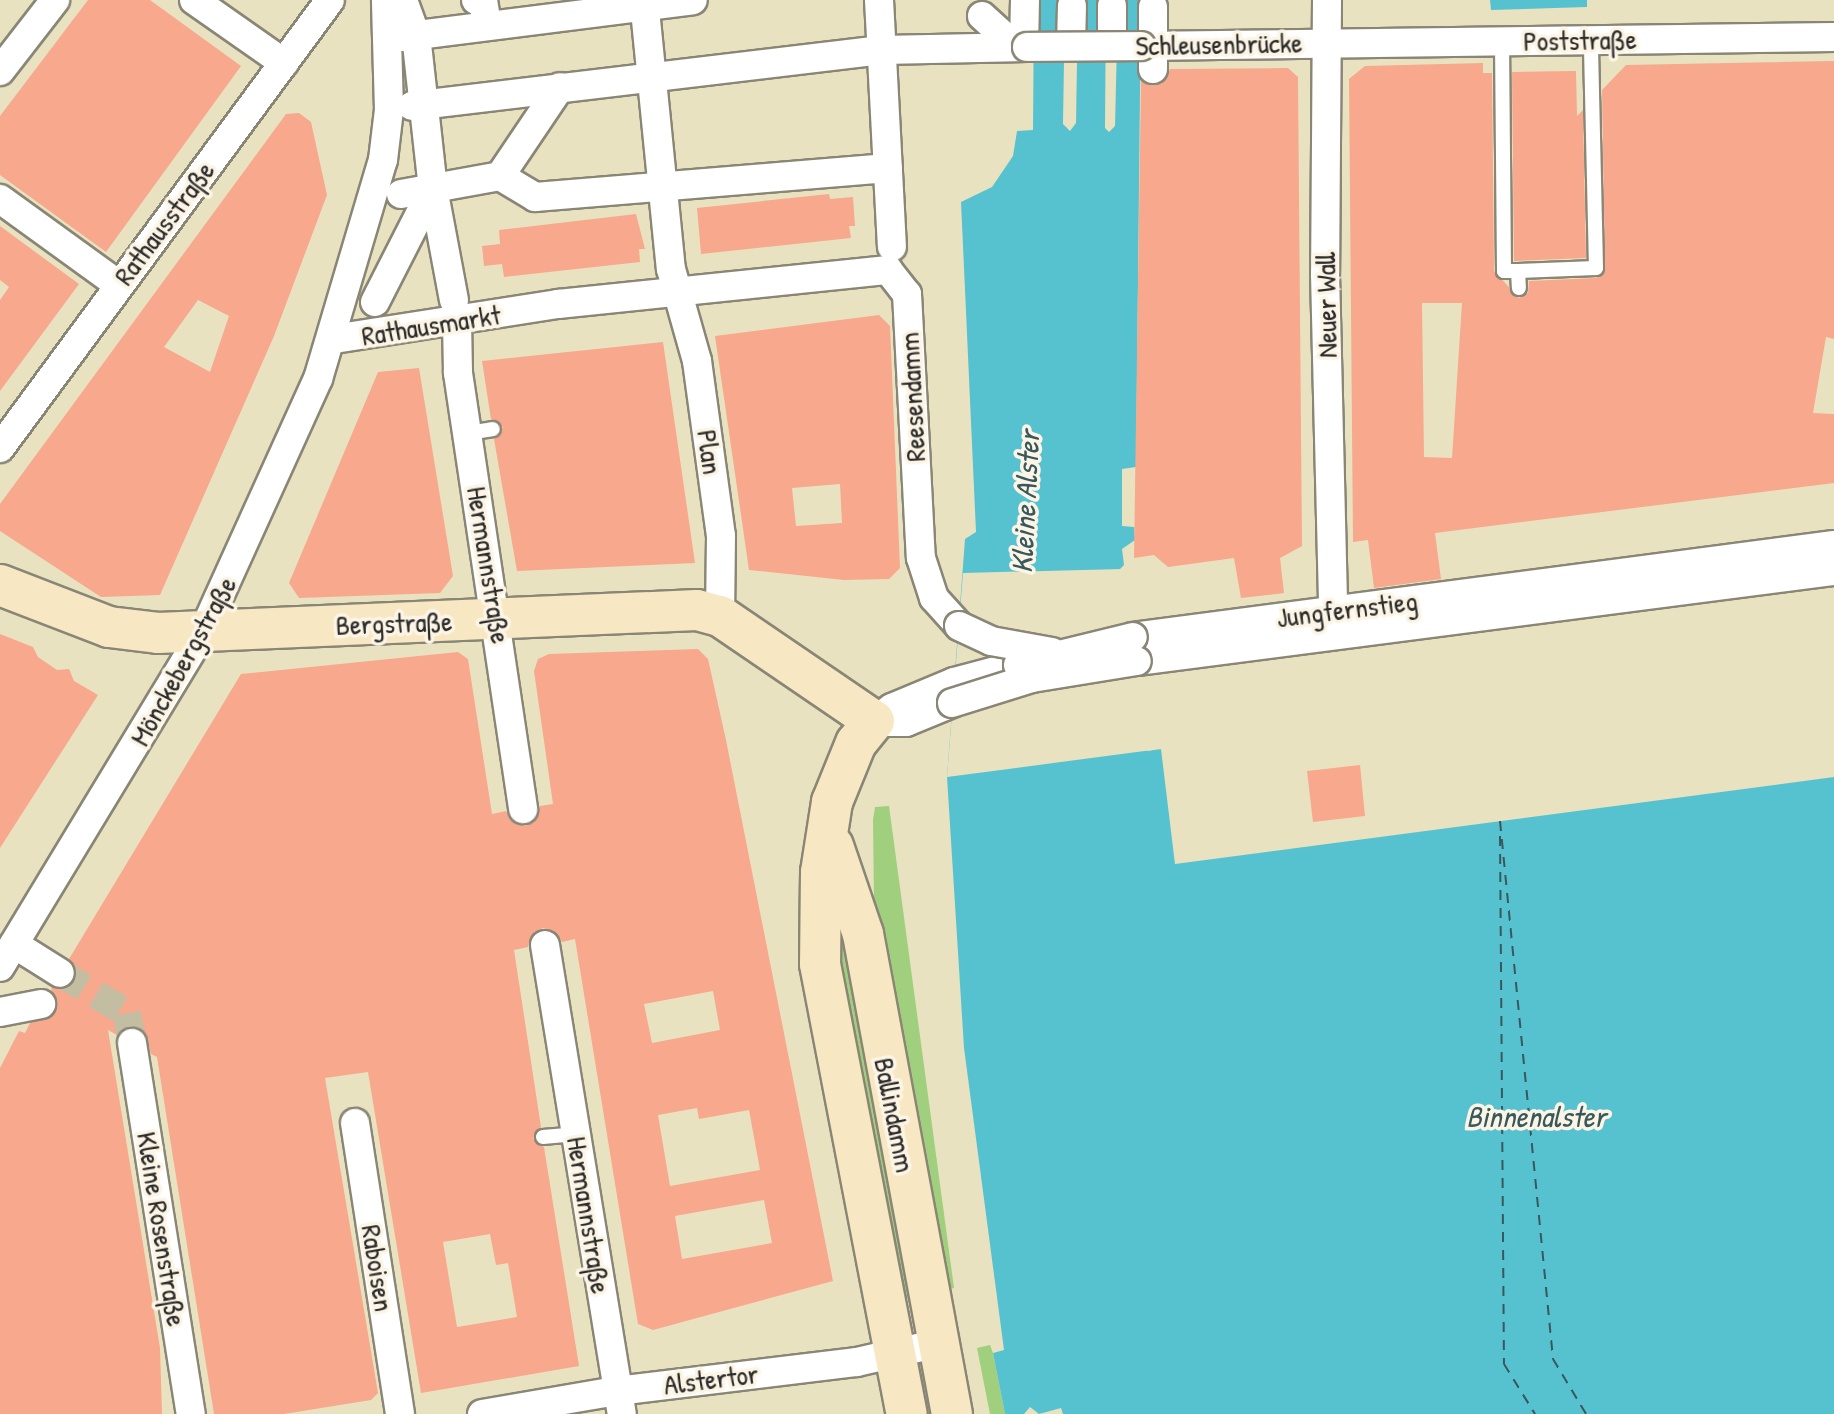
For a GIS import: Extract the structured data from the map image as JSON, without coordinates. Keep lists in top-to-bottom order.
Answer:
{
  "streets": {
    "street": [
      "Poststraße",
      "Schleusenbrücke",
      "Rathausstraße",
      "Neuer Wall",
      "Rathausmarkt",
      "Reesendamm",
      "Plan",
      "Hermannstraße",
      "Jungfernstieg",
      "Bergstraße",
      "Mönckebergstraße",
      "Ballindamm",
      "Kleine Rosenstraße",
      "Raboisen",
      "Alstertor"
    ]
  },
  "crossings": [
    ["Poststraße", "Schleusenbrücke"],
    ["Poststraße", "Neuer Wall"],
    ["Schleusenbrücke", "Neuer Wall"],
    ["Schleusenbrücke", "Plan"],
    ["Schleusenbrücke", "Hermannstraße"],
    ["Neuer Wall", "Jungfernstieg"],
    ["Rathausmarkt", "Reesendamm"],
    ["Rathausmarkt", "Plan"],
    ["Rathausmarkt", "Hermannstraße"],
    ["Rathausmarkt", "Mönckebergstraße"],
    ["Reesendamm", "Plan"],
    ["Reesendamm", "Jungfernstieg"],
    ["Plan", "Bergstraße"],
    ["Hermannstraße", "Bergstraße"],
    ["Hermannstraße", "Alstertor"],
    ["Jungfernstieg", "Ballindamm"],
    ["Bergstraße", "Mönckebergstraße"],
    ["Ballindamm", "Alstertor"]
  ],
  "water": ["Kleine Alster", "Binnenalster"]
}
